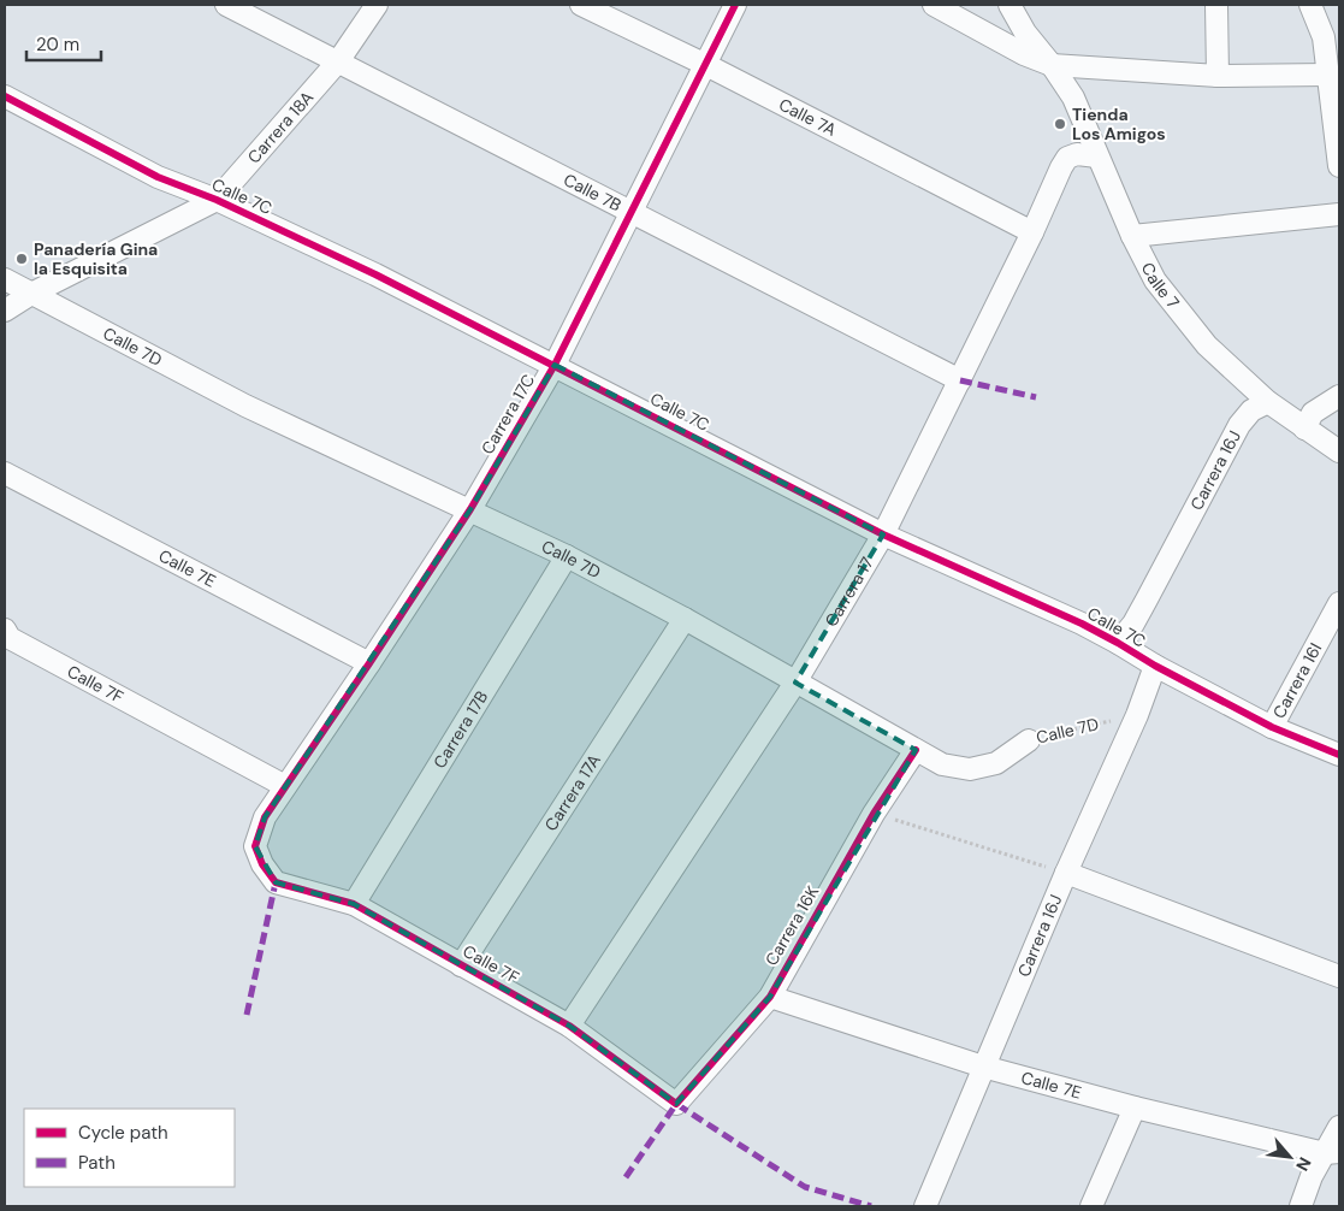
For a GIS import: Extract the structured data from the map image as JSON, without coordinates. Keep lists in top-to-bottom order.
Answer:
{
  "streets": {
    "street": [
      "Calle 7A",
      "Carrera 18A",
      "Calle 7B",
      "Calle 7C",
      "Calle 7",
      "Calle 7D",
      "Carrera 17C",
      "Carrera 16J",
      "Calle 7E",
      "Carrera 17",
      "Carrera 16I",
      "Calle 7F",
      "Carrera 17B",
      "Carrera 17A",
      "Carrera 16K"
    ]
  },
  "crossings": [
    ["Calle 7A", "Carrera 17C"],
    ["Calle 7A", "Carrera 17"],
    ["Carrera 18A", "Calle 7B"],
    ["Carrera 18A", "Calle 7C"],
    ["Carrera 18A", "Calle 7D"],
    ["Calle 7B", "Carrera 17C"],
    ["Calle 7B", "Carrera 17"],
    ["Calle 7C", "Carrera 17C"],
    ["Calle 7C", "Carrera 16J"],
    ["Calle 7C", "Carrera 17"],
    ["Calle 7C", "Carrera 16I"],
    ["Calle 7", "Carrera 16J"],
    ["Calle 7", "Carrera 17"],
    ["Calle 7D", "Carrera 17C"],
    ["Calle 7D", "Carrera 16J"],
    ["Calle 7D", "Carrera 17"],
    ["Calle 7D", "Carrera 17B"],
    ["Calle 7D", "Carrera 17A"],
    ["Calle 7D", "Carrera 16K"],
    ["Carrera 17C", "Calle 7E"],
    ["Carrera 17C", "Calle 7F"],
    ["Carrera 16J", "Calle 7E"],
    ["Calle 7E", "Carrera 16K"],
    ["Carrera 17", "Calle 7F"],
    ["Calle 7F", "Carrera 17B"],
    ["Calle 7F", "Carrera 17A"],
    ["Calle 7F", "Carrera 16K"]
  ],
  "places": ["Tienda Los Amigos", "Panadería Gina la Esquisita"],
  "legend": ["Cycle path", "Path"],
  "scale_bar": "20 m",
  "north": "bottom right"
}
